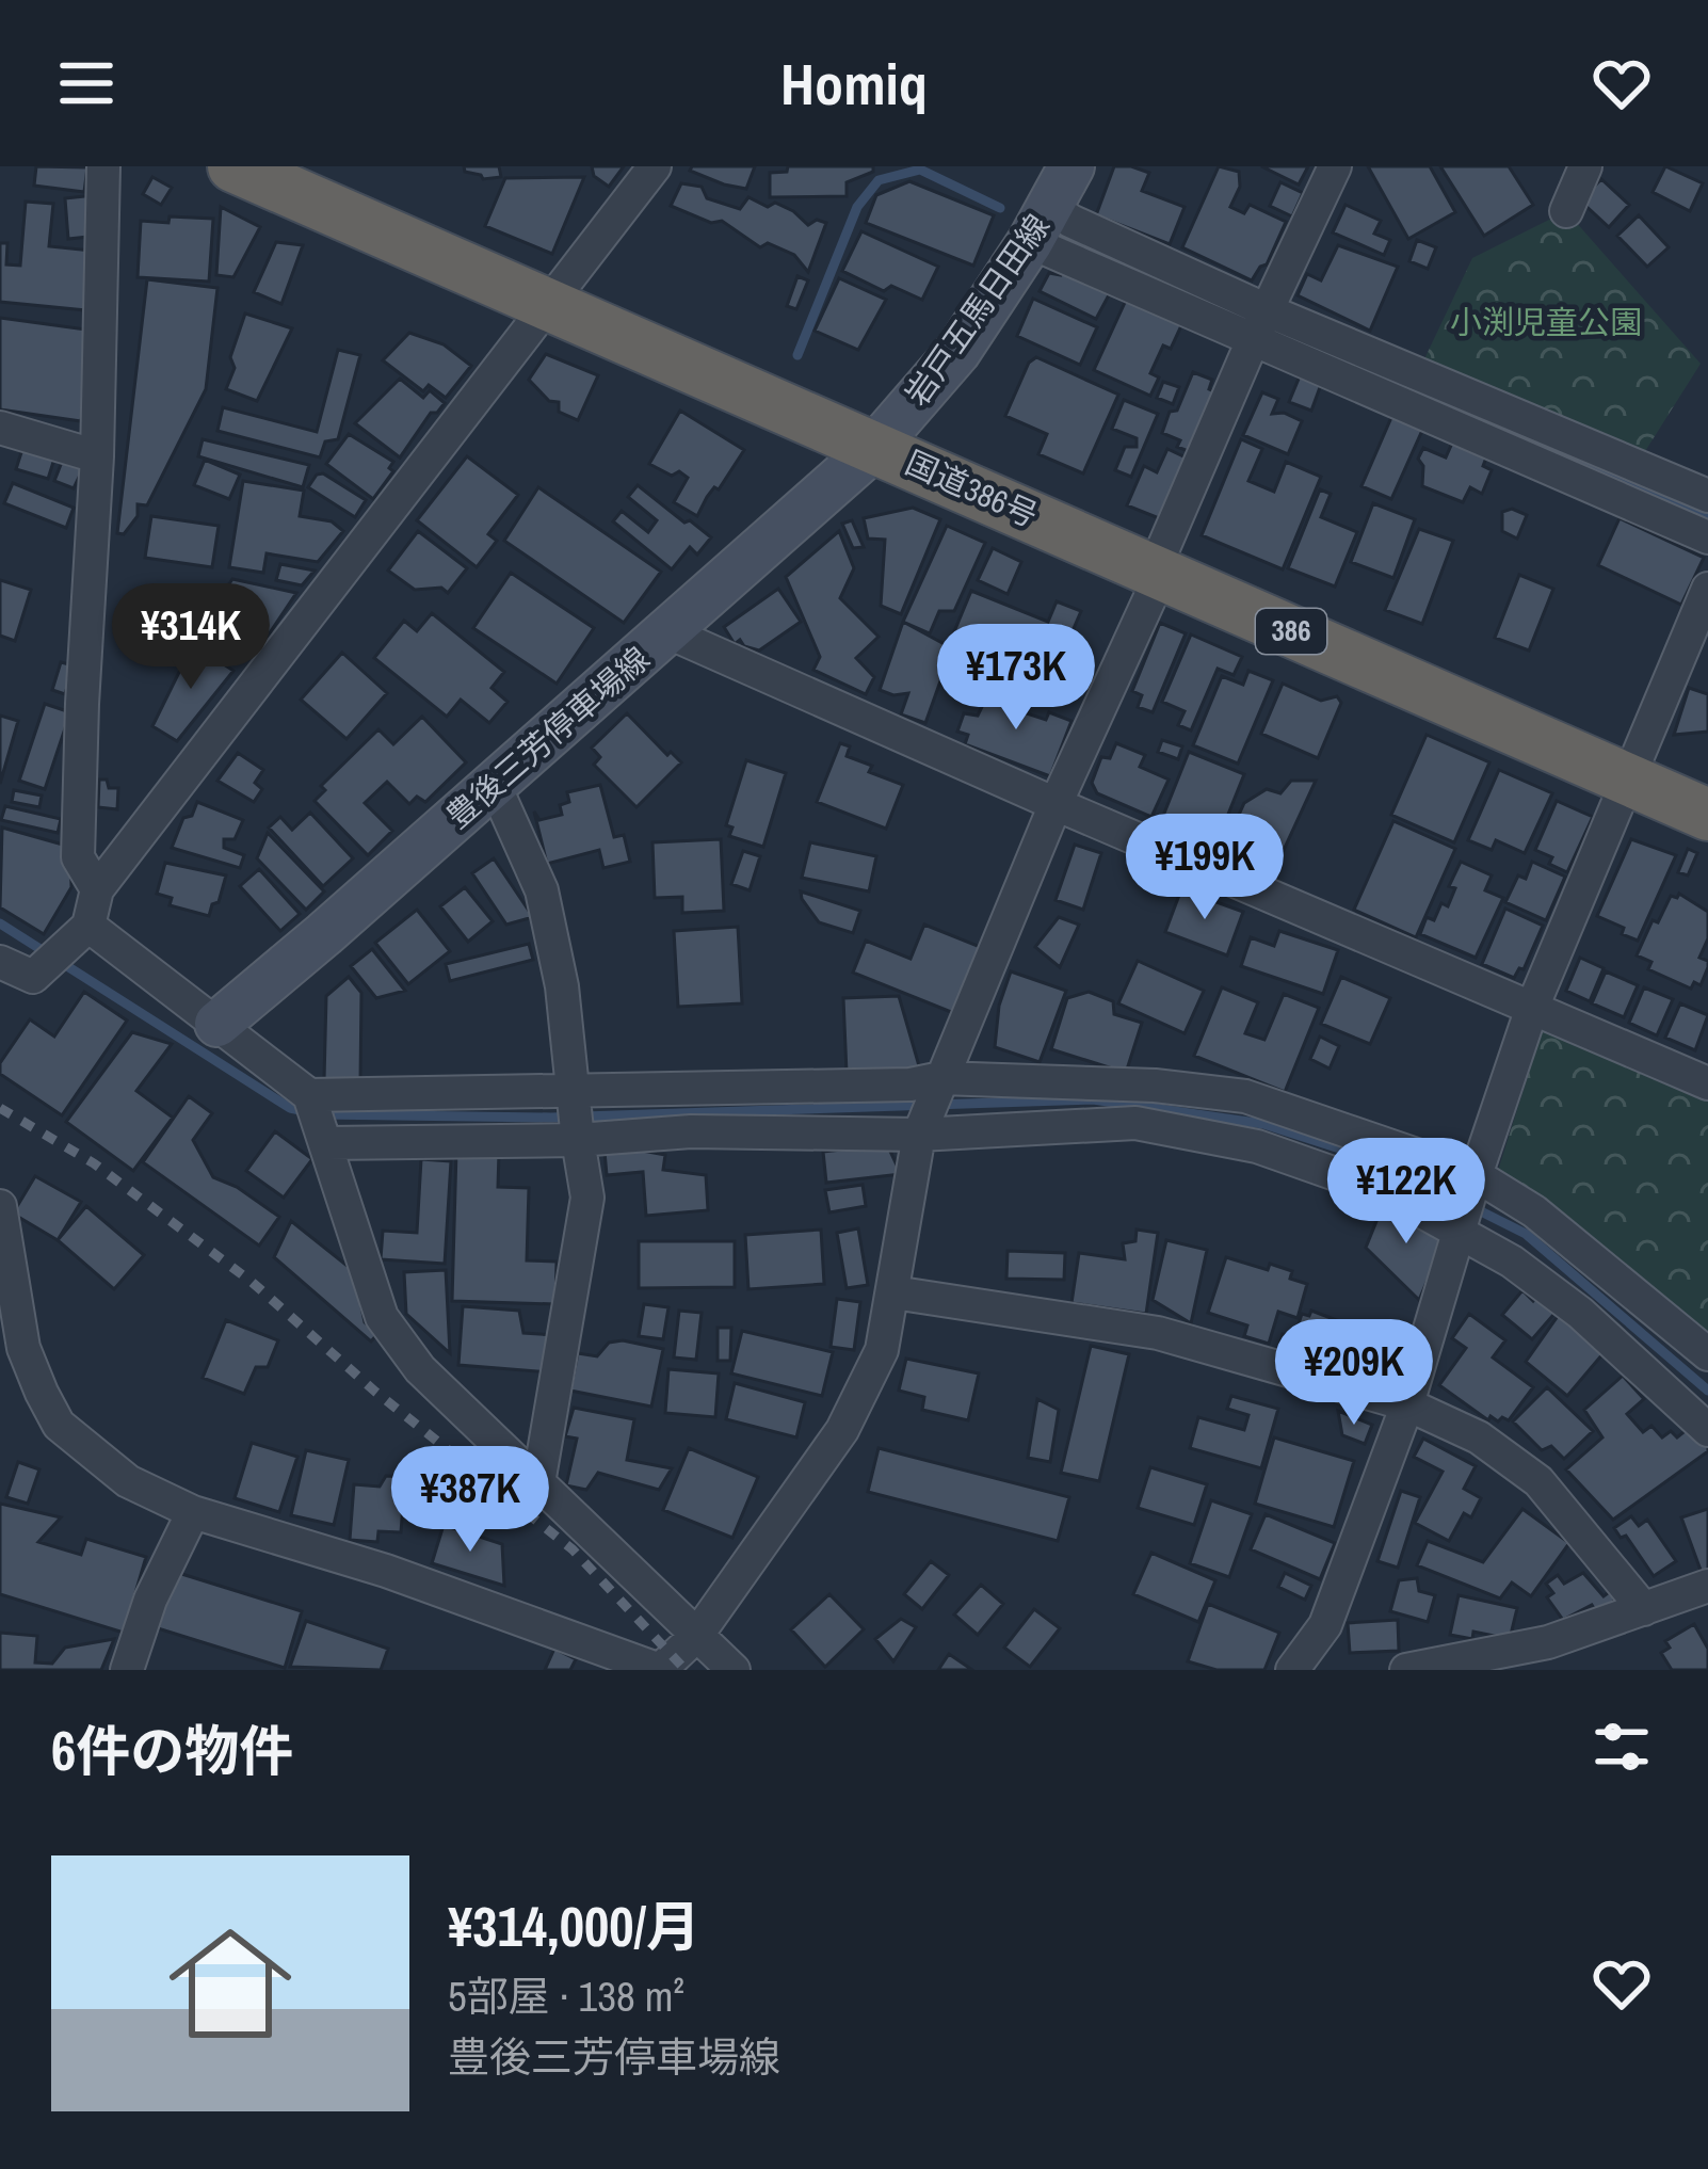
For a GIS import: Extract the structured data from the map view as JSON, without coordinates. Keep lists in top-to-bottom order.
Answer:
{
  "streets": {
    "highway": ["国道386号", "386"],
    "main road": ["岩戸五馬日田線", "豊後三芳停車場線"]
  },
  "crossings": [
    ["岩戸五馬日田線", "国道386号"],
    ["岩戸五馬日田線", "豊後三芳停車場線"],
    ["国道386号", "豊後三芳停車場線"]
  ],
  "parks": ["小渕児童公園"],
  "page": {
    "header": "Homiq",
    "price": [
      "¥314K",
      "¥173K",
      "¥199K",
      "¥122K",
      "¥209K",
      "¥387K"
    ],
    "heading": "6件の物件",
    "list": [
      {
        "name": "¥314,000/月",
        "note": "5部屋 · 138 m² · 豊後三芳停車場線"
      }
    ]
  }
}
